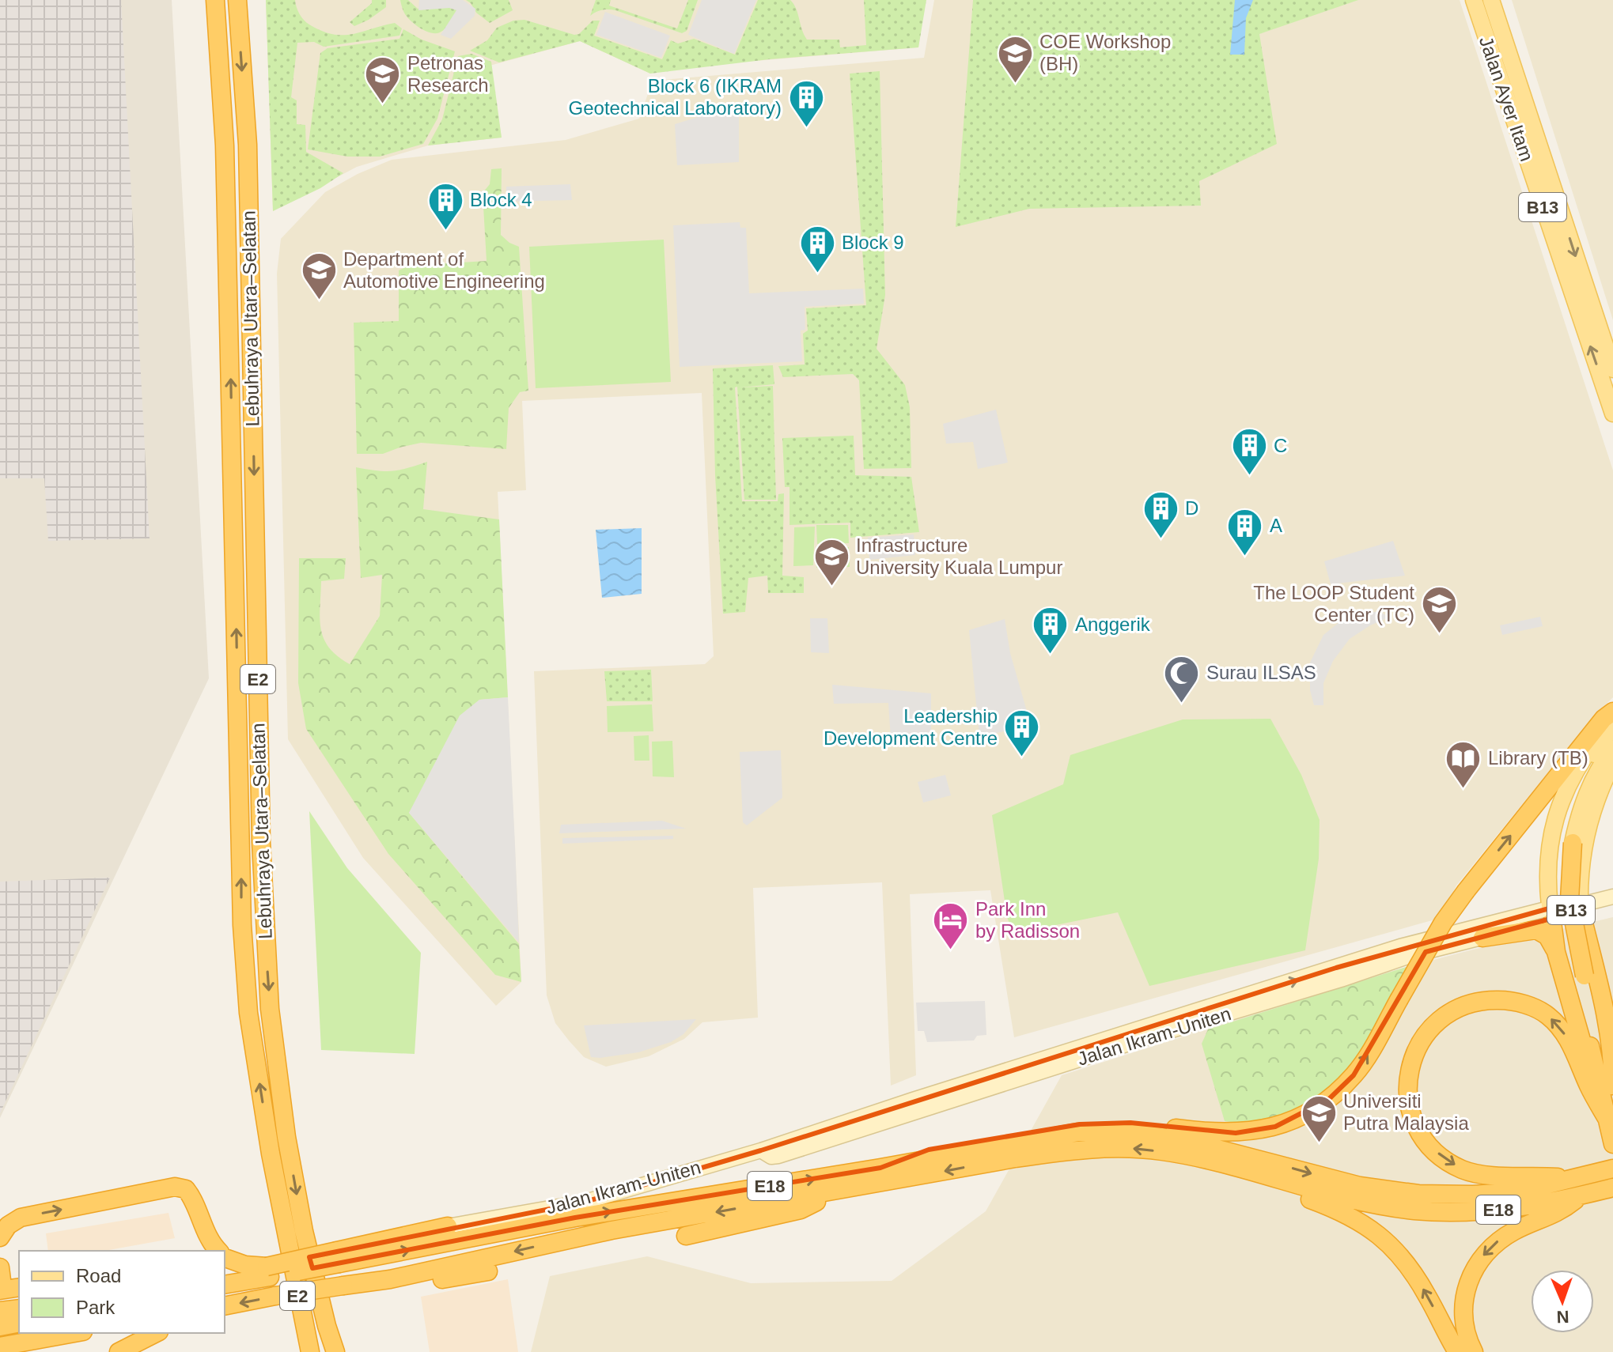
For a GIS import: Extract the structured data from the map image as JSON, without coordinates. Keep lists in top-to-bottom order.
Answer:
{
  "streets": {
    "highway": [
      "B13",
      "Lebuhraya Utara–Selatan",
      "E2",
      "E18"
    ],
    "main road": ["Jalan Ayer Itam", "Jalan Ikram-Uniten"]
  },
  "places": {
    "school or university": [
      "COE Workshop (BH)",
      "Petronas Research",
      "Department of Automotive Engineering",
      "Infrastructure University Kuala Lumpur",
      "The LOOP Student Center (TC)",
      "Universiti Putra Malaysia"
    ],
    "building": [
      "Block 6 (IKRAM Geotechnical Laboratory)",
      "Block 4",
      "Block 9",
      "C",
      "D",
      "A",
      "Anggerik",
      "Leadership Development Centre"
    ],
    "mosque": ["Surau ILSAS"],
    "library": ["Library (TB)"],
    "hotel": ["Park Inn by Radisson"]
  },
  "legend": ["Road", "Park"],
  "north": "bottom"
}
